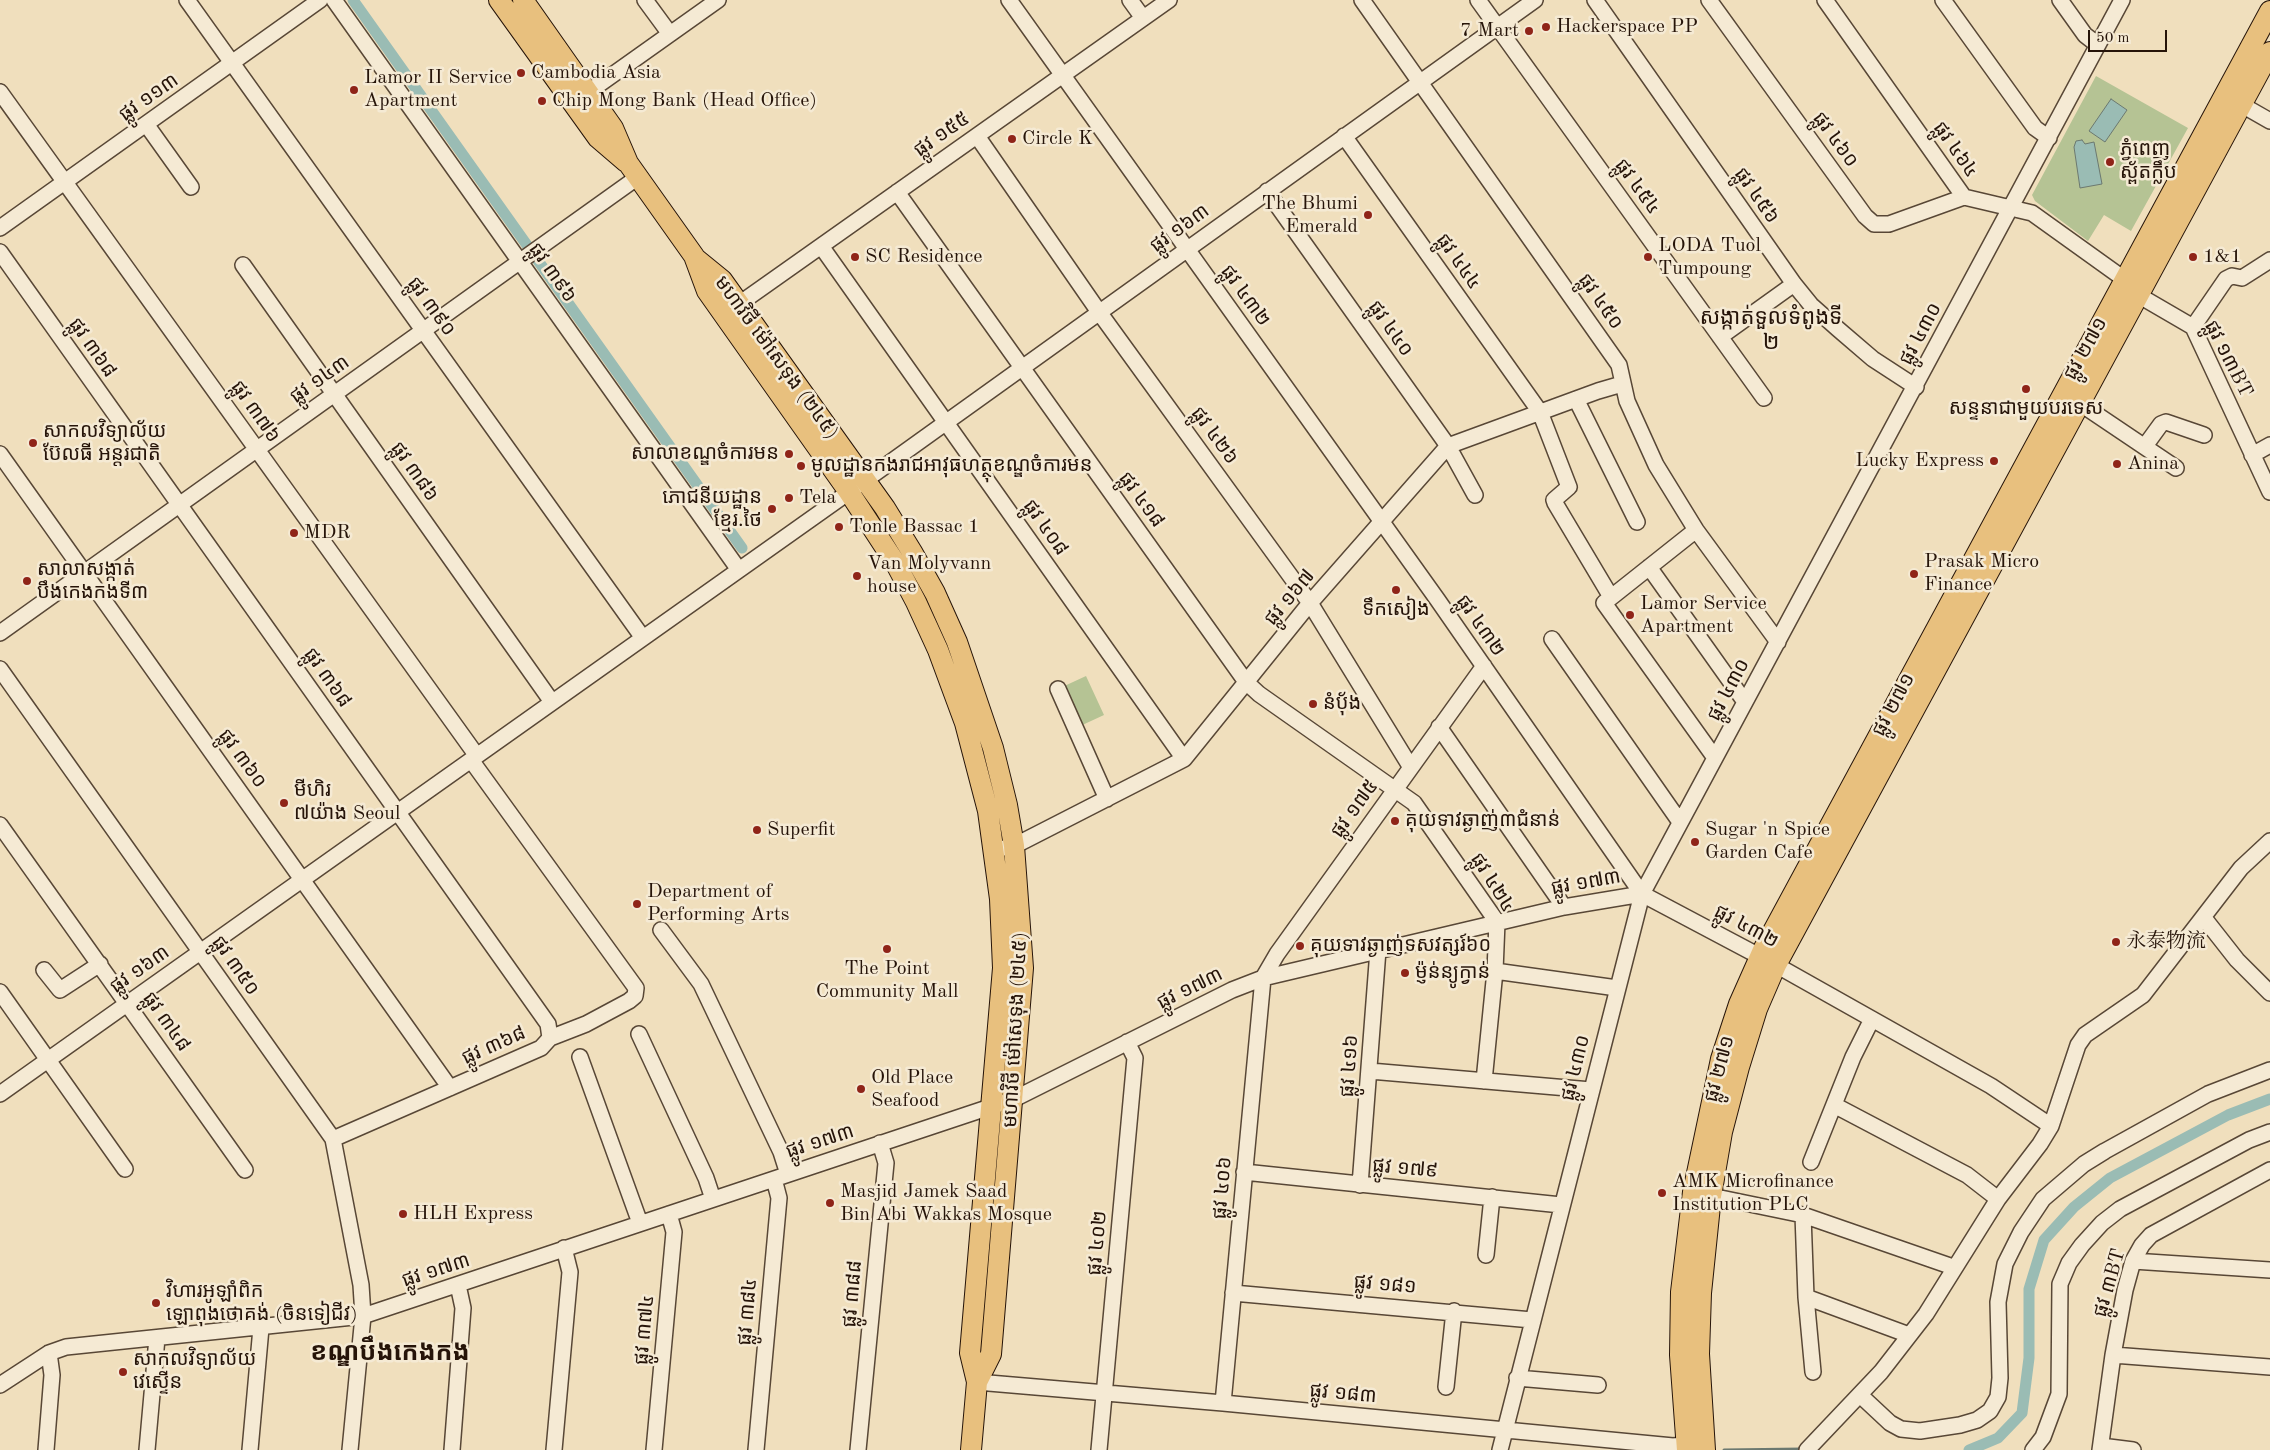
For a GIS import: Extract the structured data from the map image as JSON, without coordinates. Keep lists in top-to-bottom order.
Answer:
{
  "streets": {
    "main road": ["ផ្លូវ ២៧១", "មហាវិថី ម៉ៅសេទុង (២៤៥)"],
    "street": [
      "ផ្លូវ ១១៣",
      "ផ្លូវ ១៥៥",
      "ផ្លូវ ៤៦០",
      "ផ្លូវ ៤៦៤",
      "ផ្លូវ ៤៥៤",
      "ផ្លូវ ៤៥៦",
      "ផ្លូវ ១៦៣",
      "ផ្លូវ ៤៤៤",
      "ផ្លូវ ៣៩៦",
      "ផ្លូវ ៤៣២",
      "ផ្លូវ ៤៥០",
      "ផ្លូវ ៣៩០",
      "ផ្លូវ ៤៤០",
      "ផ្លូវ ៤៣០",
      "ផ្លូវ ៣៦៨",
      "ផ្លូវ ១៣BT",
      "ផ្លូវ ១៤៣",
      "ផ្លូវ ៣៧៦",
      "ផ្លូវ ៤២៦",
      "ផ្លូវ ៣៨៦",
      "ផ្លូវ ៤១៨",
      "ផ្លូវ ៤០៨",
      "ផ្លូវ ១៦៧",
      "ផ្លូវ ៣៦០",
      "ផ្លូវ ១៧៥",
      "ផ្លូវ ៤២៤",
      "ផ្លូវ ១៧៣",
      "ផ្លូវ ៣៥០",
      "ផ្លូវ ៣៤៨",
      "ផ្លូវ ៤១៦",
      "ផ្លូវ ១៧៩",
      "ផ្លូវ ៤០៦",
      "ផ្លូវ ៤០២",
      "ផ្លូវ ៣BT",
      "ផ្លូវ ១៨១",
      "ផ្លូវ ៣៨៨",
      "ផ្លូវ ៣៨៤",
      "ផ្លូវ ៣៧៤",
      "ផ្លូវ ១៨៣"
    ]
  },
  "crossings": [
    ["ផ្លូវ ១១៣", "ផ្លូវ ៣៩០"],
    ["ផ្លូវ ១១៣", "ផ្លូវ ៣៧៦"],
    ["ផ្លូវ ១៥៥", "ផ្លូវ ៤៣២"],
    ["ផ្លូវ ១៥៥", "មហាវិថី ម៉ៅសេទុង (២៤៥)"],
    ["ផ្លូវ ១៥៥", "ផ្លូវ ៤២៦"],
    ["ផ្លូវ ១៥៥", "ផ្លូវ ៤១៨"],
    ["ផ្លូវ ១៥៥", "ផ្លូវ ៤០៨"],
    ["ផ្លូវ ៤៦០", "ផ្លូវ ៤៦៤"],
    ["ផ្លូវ ៤៦៤", "ផ្លូវ ៤៣០"],
    ["ផ្លូវ ៤៦៤", "ផ្លូវ ២៧១"],
    ["ផ្លូវ ៤៥៤", "ផ្លូវ ១៦៣"],
    ["ផ្លូវ ៤៥៦", "ផ្លូវ ៤៣០"],
    ["ផ្លូវ ១៦៣", "ផ្លូវ ៤៤៤"],
    ["ផ្លូវ ១៦៣", "ផ្លូវ ៣៩៦"],
    ["ផ្លូវ ១៦៣", "ផ្លូវ ៤៣២"],
    ["ផ្លូវ ១៦៣", "ផ្លូវ ៤៥០"],
    ["ផ្លូវ ១៦៣", "ផ្លូវ ៣៩០"],
    ["ផ្លូវ ១៦៣", "ផ្លូវ ៤៤០"],
    ["ផ្លូវ ១៦៣", "ផ្លូវ ៣៦៨"],
    ["ផ្លូវ ១៦៣", "មហាវិថី ម៉ៅសេទុង (២៤៥)"],
    ["ផ្លូវ ១៦៣", "ផ្លូវ ៣៧៦"],
    ["ផ្លូវ ១៦៣", "ផ្លូវ ៤២៦"],
    ["ផ្លូវ ១៦៣", "ផ្លូវ ៣៨៦"],
    ["ផ្លូវ ១៦៣", "ផ្លូវ ៤១៨"],
    ["ផ្លូវ ១៦៣", "ផ្លូវ ៤០៨"],
    ["ផ្លូវ ១៦៣", "ផ្លូវ ៣៦០"],
    ["ផ្លូវ ១៦៣", "ផ្លូវ ៣៥០"],
    ["ផ្លូវ ១៦៣", "ផ្លូវ ៣៤៨"],
    ["ផ្លូវ ៤៤៤", "ផ្លូវ ១៦៧"],
    ["ផ្លូវ ៣៩៦", "ផ្លូវ ១៤៣"],
    ["ផ្លូវ ៤៣២", "ផ្លូវ ៤៣០"],
    ["ផ្លូវ ៤៣២", "ផ្លូវ ២៧១"],
    ["ផ្លូវ ៤៣២", "ផ្លូវ ១៦៧"],
    ["ផ្លូវ ៤៣២", "ផ្លូវ ១៧៥"],
    ["ផ្លូវ ៤៣២", "ផ្លូវ ១៧៣"],
    ["ផ្លូវ ៤៥០", "ផ្លូវ ៤៣០"],
    ["ផ្លូវ ៤៥០", "ផ្លូវ ១៦៧"],
    ["ផ្លូវ ៣៩០", "ផ្លូវ ១៤៣"],
    ["ផ្លូវ ៤៤០", "ផ្លូវ ១៦៧"],
    ["ផ្លូវ ៤៣០", "ផ្លូវ ១៧៣"],
    ["ផ្លូវ ៤៣០", "ផ្លូវ ១៧៩"],
    ["ផ្លូវ ៤៣០", "ផ្លូវ ១៨១"],
    ["ផ្លូវ ៤៣០", "ផ្លូវ ១៨៣"],
    ["ផ្លូវ ៣៦៨", "ផ្លូវ ១៤៣"],
    ["ផ្លូវ ៣៦៨", "ផ្លូវ ៣៧៦"],
    ["ផ្លូវ ៣៦៨", "ផ្លូវ ៣៦០"],
    ["ផ្លូវ ៣៦៨", "ផ្លូវ ៣៥០"],
    ["ផ្លូវ ២៧១", "ផ្លូវ ១៣BT"],
    ["ផ្លូវ ២៧១", "ផ្លូវ ១៨៣"],
    ["មហាវិថី ម៉ៅសេទុង (២៤៥)", "ផ្លូវ ១៤៣"],
    ["មហាវិថី ម៉ៅសេទុង (២៤៥)", "ផ្លូវ ១៦៧"],
    ["មហាវិថី ម៉ៅសេទុង (២៤៥)", "ផ្លូវ ១៧៣"],
    ["មហាវិថី ម៉ៅសេទុង (២៤៥)", "ផ្លូវ ១៨៣"],
    ["ផ្លូវ ១៤៣", "ផ្លូវ ៣៧៦"],
    ["ផ្លូវ ១៤៣", "ផ្លូវ ៣៨៦"],
    ["ផ្លូវ ១៤៣", "ផ្លូវ ៣៦០"],
    ["ផ្លូវ ៤២៦", "ផ្លូវ ១៦៧"],
    ["ផ្លូវ ៤២៦", "ផ្លូវ ១៧៥"],
    ["ផ្លូវ ៤១៨", "ផ្លូវ ១៦៧"],
    ["ផ្លូវ ៤១៨", "ផ្លូវ ១៧៥"],
    ["ផ្លូវ ៤១៨", "ផ្លូវ ៤២៤"],
    ["ផ្លូវ ៤០៨", "ផ្លូវ ១៦៧"],
    ["ផ្លូវ ១៧៥", "ផ្លូវ ៤២៤"],
    ["ផ្លូវ ១៧៥", "ផ្លូវ ១៧៣"],
    ["ផ្លូវ ១៧៥", "ផ្លូវ ៤០៦"],
    ["ផ្លូវ ៤២៤", "ផ្លូវ ១៧៣"],
    ["ផ្លូវ ១៧៣", "ផ្លូវ ៣៥០"],
    ["ផ្លូវ ១៧៣", "ផ្លូវ ៤១៦"],
    ["ផ្លូវ ១៧៣", "ផ្លូវ ៤០៦"],
    ["ផ្លូវ ១៧៣", "ផ្លូវ ៤០២"],
    ["ផ្លូវ ១៧៣", "ផ្លូវ ៣៨៨"],
    ["ផ្លូវ ១៧៣", "ផ្លូវ ៣៨៤"],
    ["ផ្លូវ ១៧៣", "ផ្លូវ ៣៧៤"],
    ["ផ្លូវ ៤១៦", "ផ្លូវ ១៧៩"],
    ["ផ្លូវ ១៧៩", "ផ្លូវ ៤០៦"],
    ["ផ្លូវ ៤០៦", "ផ្លូវ ១៨១"],
    ["ផ្លូវ ៤០៦", "ផ្លូវ ១៨៣"],
    ["ផ្លូវ ៤០២", "ផ្លូវ ១៨៣"]
  ],
  "districts": ["សង្កាត់ទួលទំពូងទី ២", "ខណ្ឌបឹងកេងកង"],
  "places": [
    "Hackerspace PP",
    "7 Mart",
    "Cambodia Asia",
    "Lamor II Service Apartment",
    "Chip Mong Bank (Head Office)",
    "Circle K",
    "ភ្នំពេញ ស្ព័តក្លឹប",
    "The Bhumi Emerald",
    "SC Residence",
    "LODA Tuol Tumpoung",
    "1&1",
    "សន្ទនាជាមួយបរទេស",
    "សាកលវិទ្យាល័យ ប៊ែលធី អន្តរជាតិ",
    "សាលាខណ្ឌចំការមន",
    "Lucky Express",
    "Anina",
    "មូលដ្ឋានកងរាជអាវុធហត្ថុខណ្ឌចំការមន",
    "Tela",
    "ភោជនីយដ្ឋាន ខ្មែរ.ថៃ",
    "Tonle Bassac 1",
    "MDR",
    "Prasak Micro Finance",
    "Van Molyvann house",
    "សាលាសង្កាត់ បឹងកេងកងទី៣",
    "ទឹកសៀង",
    "Lamor Service Apartment",
    "នំប៉័ង",
    "មីហិរ ៧យ៉ាង Seoul",
    "គុយទាវឆ្ងាញ់៣ជំនាន់",
    "Superfit",
    "Sugar 'n Spice Garden Cafe",
    "Department of Performing Arts",
    "永泰物流",
    "គុយទាវឆ្ងាញ់ទសវត្សរ៍៦០",
    "The Point Community Mall",
    "ម្ញ៉ន់ន្យូក្វាន់",
    "Old Place Seafood",
    "AMK Microfinance Institution PLC",
    "Masjid Jamek Saad Bin Abi Wakkas Mosque",
    "HLH Express",
    "វិហារអូឡាំពិក ឡោពុងថោគង់ (ចិនទៀជីវ)",
    "សាកលវិទ្យាល័យ វេស្ទើន"
  ],
  "scale_bar": "50 m"
}
